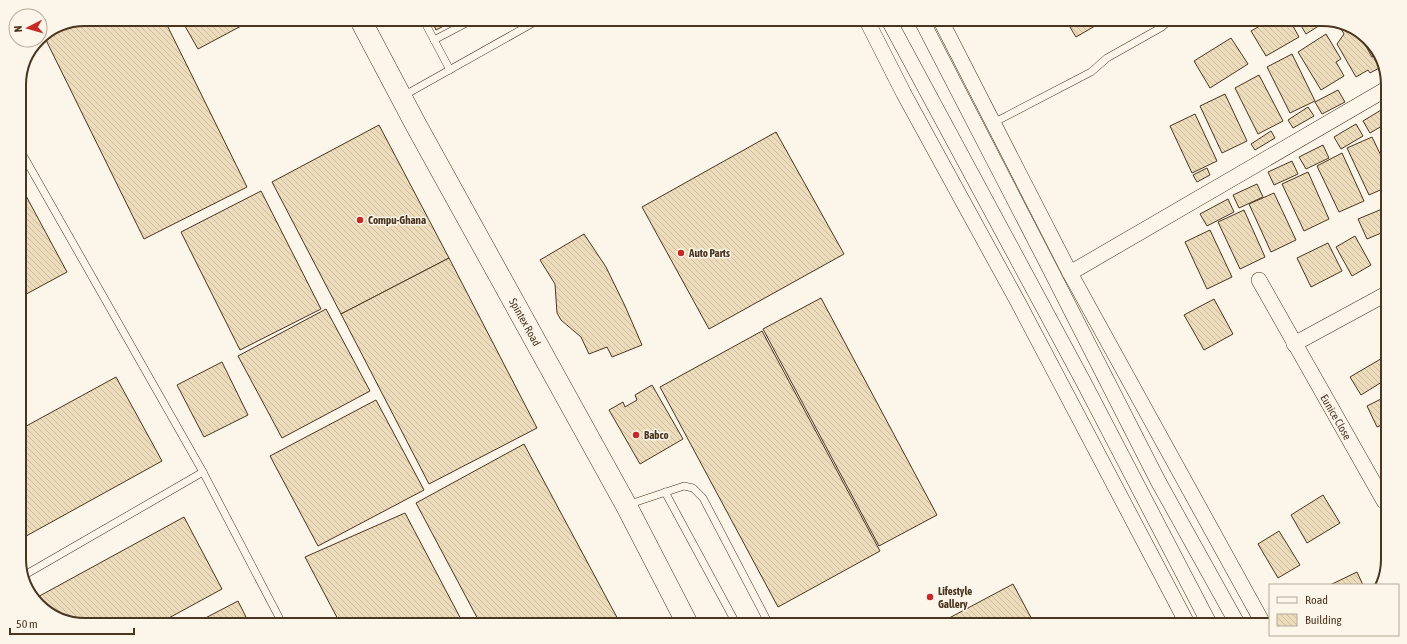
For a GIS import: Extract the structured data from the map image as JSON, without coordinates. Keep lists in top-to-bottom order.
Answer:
{
  "streets": {
    "main road": ["Spintex Road"],
    "street": ["Eunice Close"]
  },
  "places": [
    "Compu-Ghana",
    "Auto Parts",
    "Babco",
    "Lifestyle Gallery"
  ],
  "legend": ["Road", "Building"],
  "scale_bar": "50 m",
  "north": "left"
}
